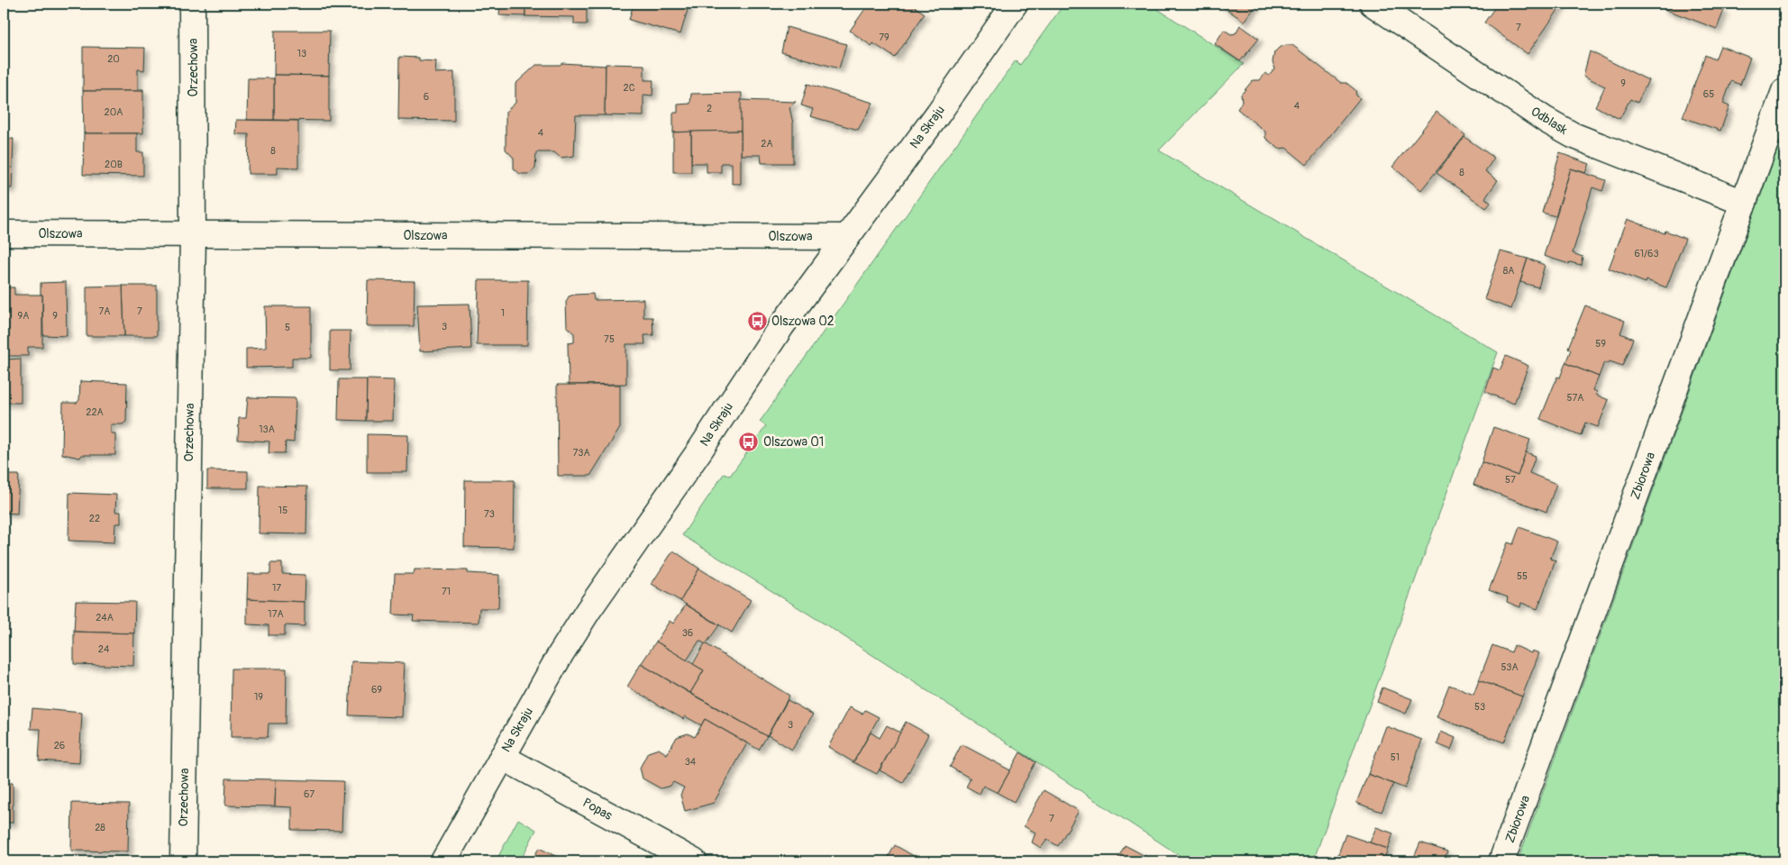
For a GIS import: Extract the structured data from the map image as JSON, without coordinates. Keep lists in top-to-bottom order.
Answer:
{
  "streets": {
    "street": [
      "Orzechowa",
      "Odblask",
      "Na Skraju",
      "Olszowa",
      "Zbiorowa",
      "Popas"
    ]
  },
  "crossings": [
    ["Orzechowa", "Olszowa"],
    ["Odblask", "Zbiorowa"],
    ["Na Skraju", "Olszowa"],
    ["Na Skraju", "Popas"]
  ],
  "places": {
    "bus stop": ["Olszowa 02", "Olszowa 01"]
  },
  "house_numbers": [
    "7",
    "79",
    "13",
    "20",
    "9",
    "2C",
    "65",
    "6",
    "4",
    "2",
    "20A",
    "4",
    "2A",
    "8",
    "20B",
    "8",
    "61/63",
    "8A",
    "7A",
    "7",
    "1",
    "9A",
    "9",
    "3",
    "5",
    "75",
    "59",
    "57A",
    "22A",
    "13A",
    "73A",
    "57",
    "15",
    "73",
    "22",
    "55",
    "17",
    "71",
    "17A",
    "24A",
    "36",
    "24",
    "53A",
    "69",
    "19",
    "53",
    "3",
    "26",
    "51",
    "34",
    "67",
    "7",
    "28"
  ]
}
